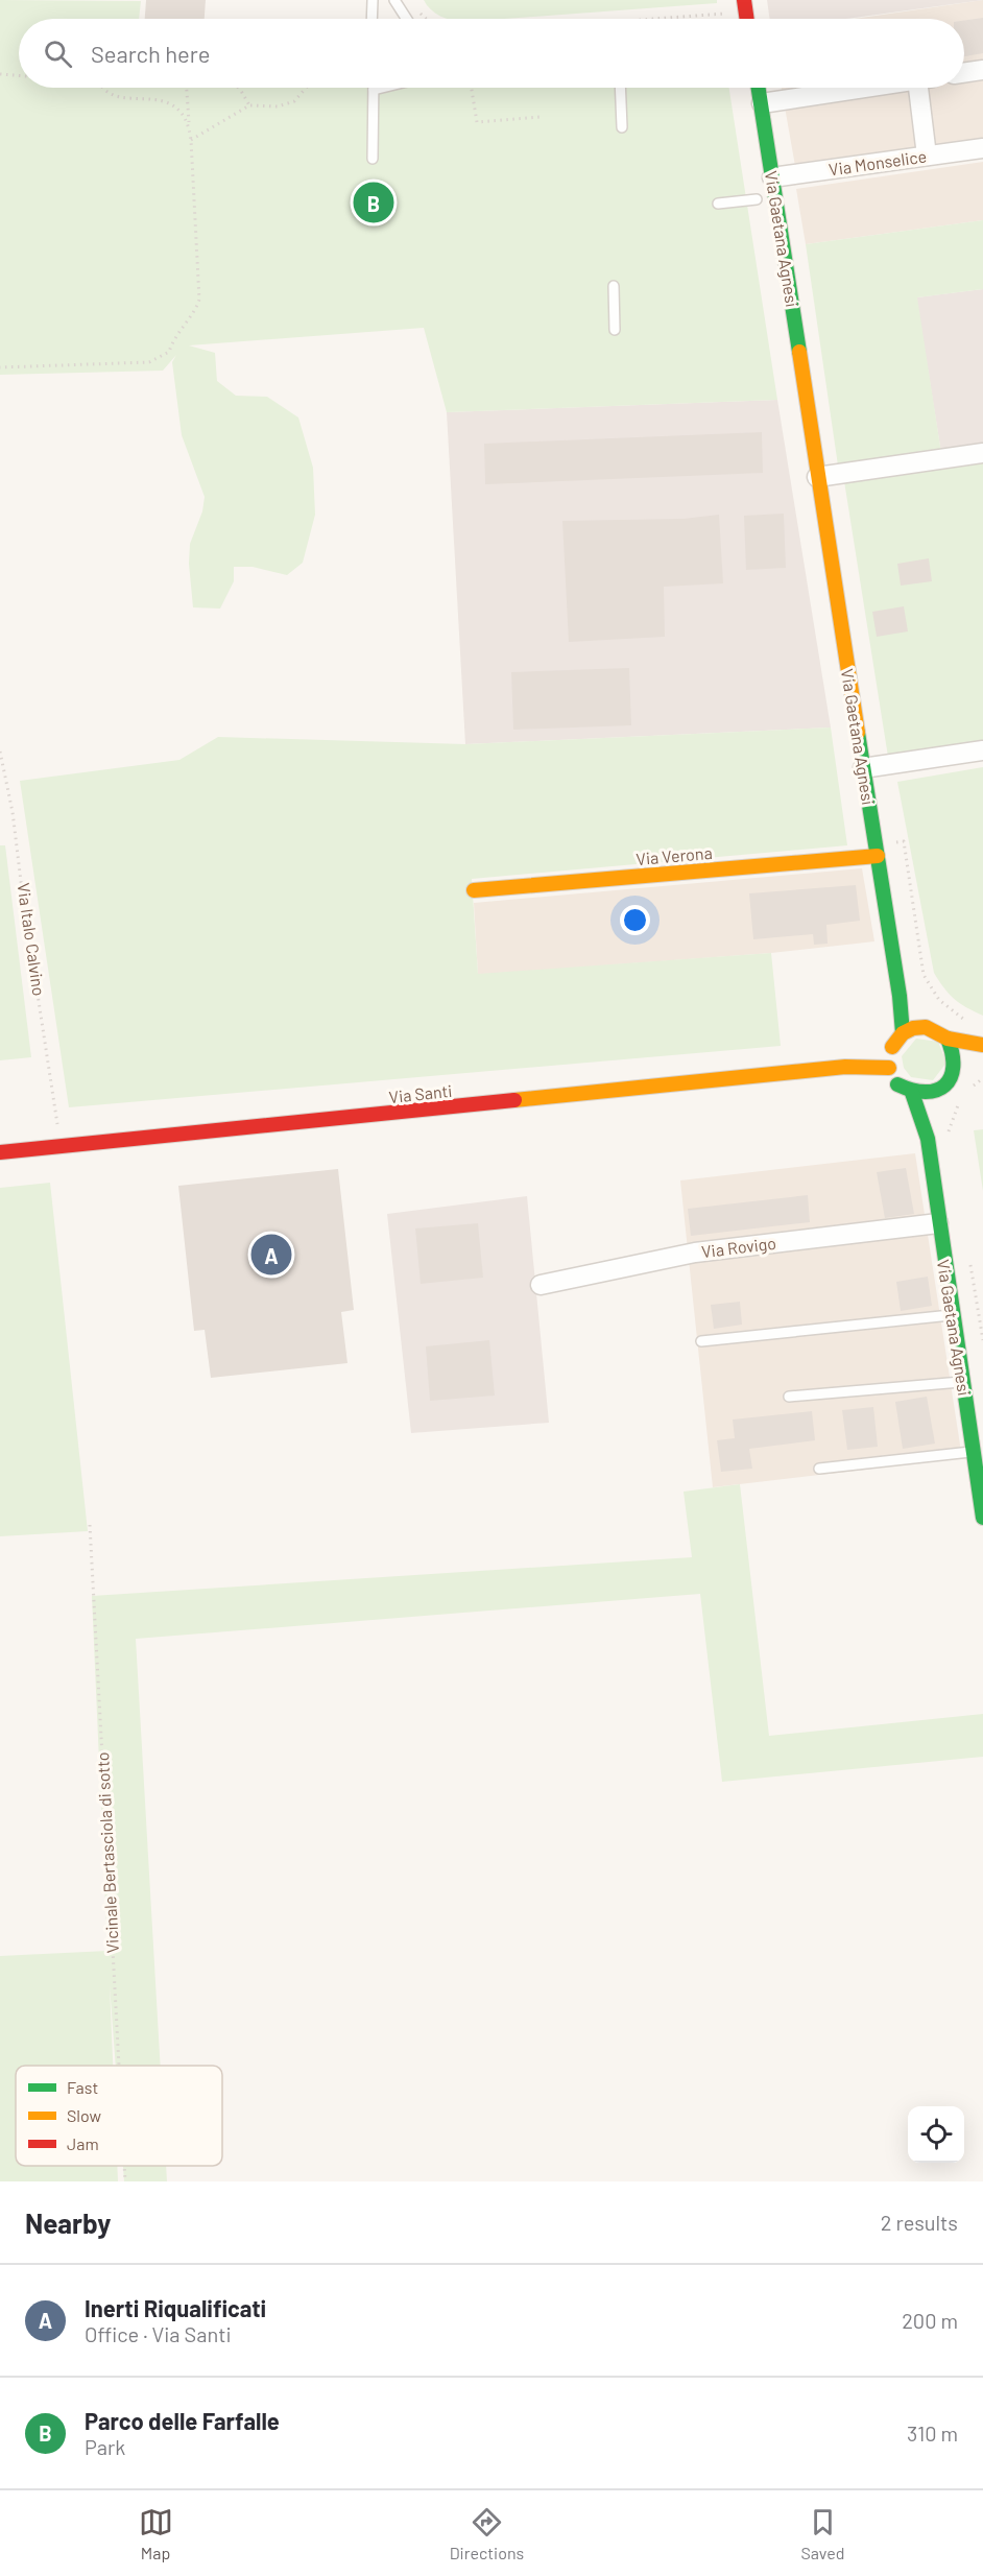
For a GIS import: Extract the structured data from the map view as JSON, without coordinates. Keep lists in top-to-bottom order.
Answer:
{
  "streets": {
    "street": [
      "Via Monselice",
      "Via Gaetana Agnesi",
      "Via Verona",
      "Via Santi",
      "Via Rovigo"
    ],
    "path": ["Via Italo Calvino", "Vicinale Bertasciola di sotto"]
  },
  "crossings": [
    ["Via Monselice", "Via Gaetana Agnesi"],
    ["Via Gaetana Agnesi", "Via Verona"],
    ["Via Gaetana Agnesi", "Via Santi"],
    ["Via Gaetana Agnesi", "Via Rovigo"]
  ],
  "legend": ["Fast", "Slow", "Jam"],
  "page": {
    "search": "Search here",
    "pins": ["B", "A"],
    "heading": ["Nearby", "2 results"],
    "list": [
      {
        "mark": "A",
        "name": "Inerti Riqualificati",
        "note": "Office · Via Santi",
        "value": "200 m"
      },
      {
        "mark": "B",
        "name": "Parco delle Farfalle",
        "note": "Park",
        "value": "310 m"
      }
    ],
    "nav": ["Map", "Directions", "Saved"]
  }
}
